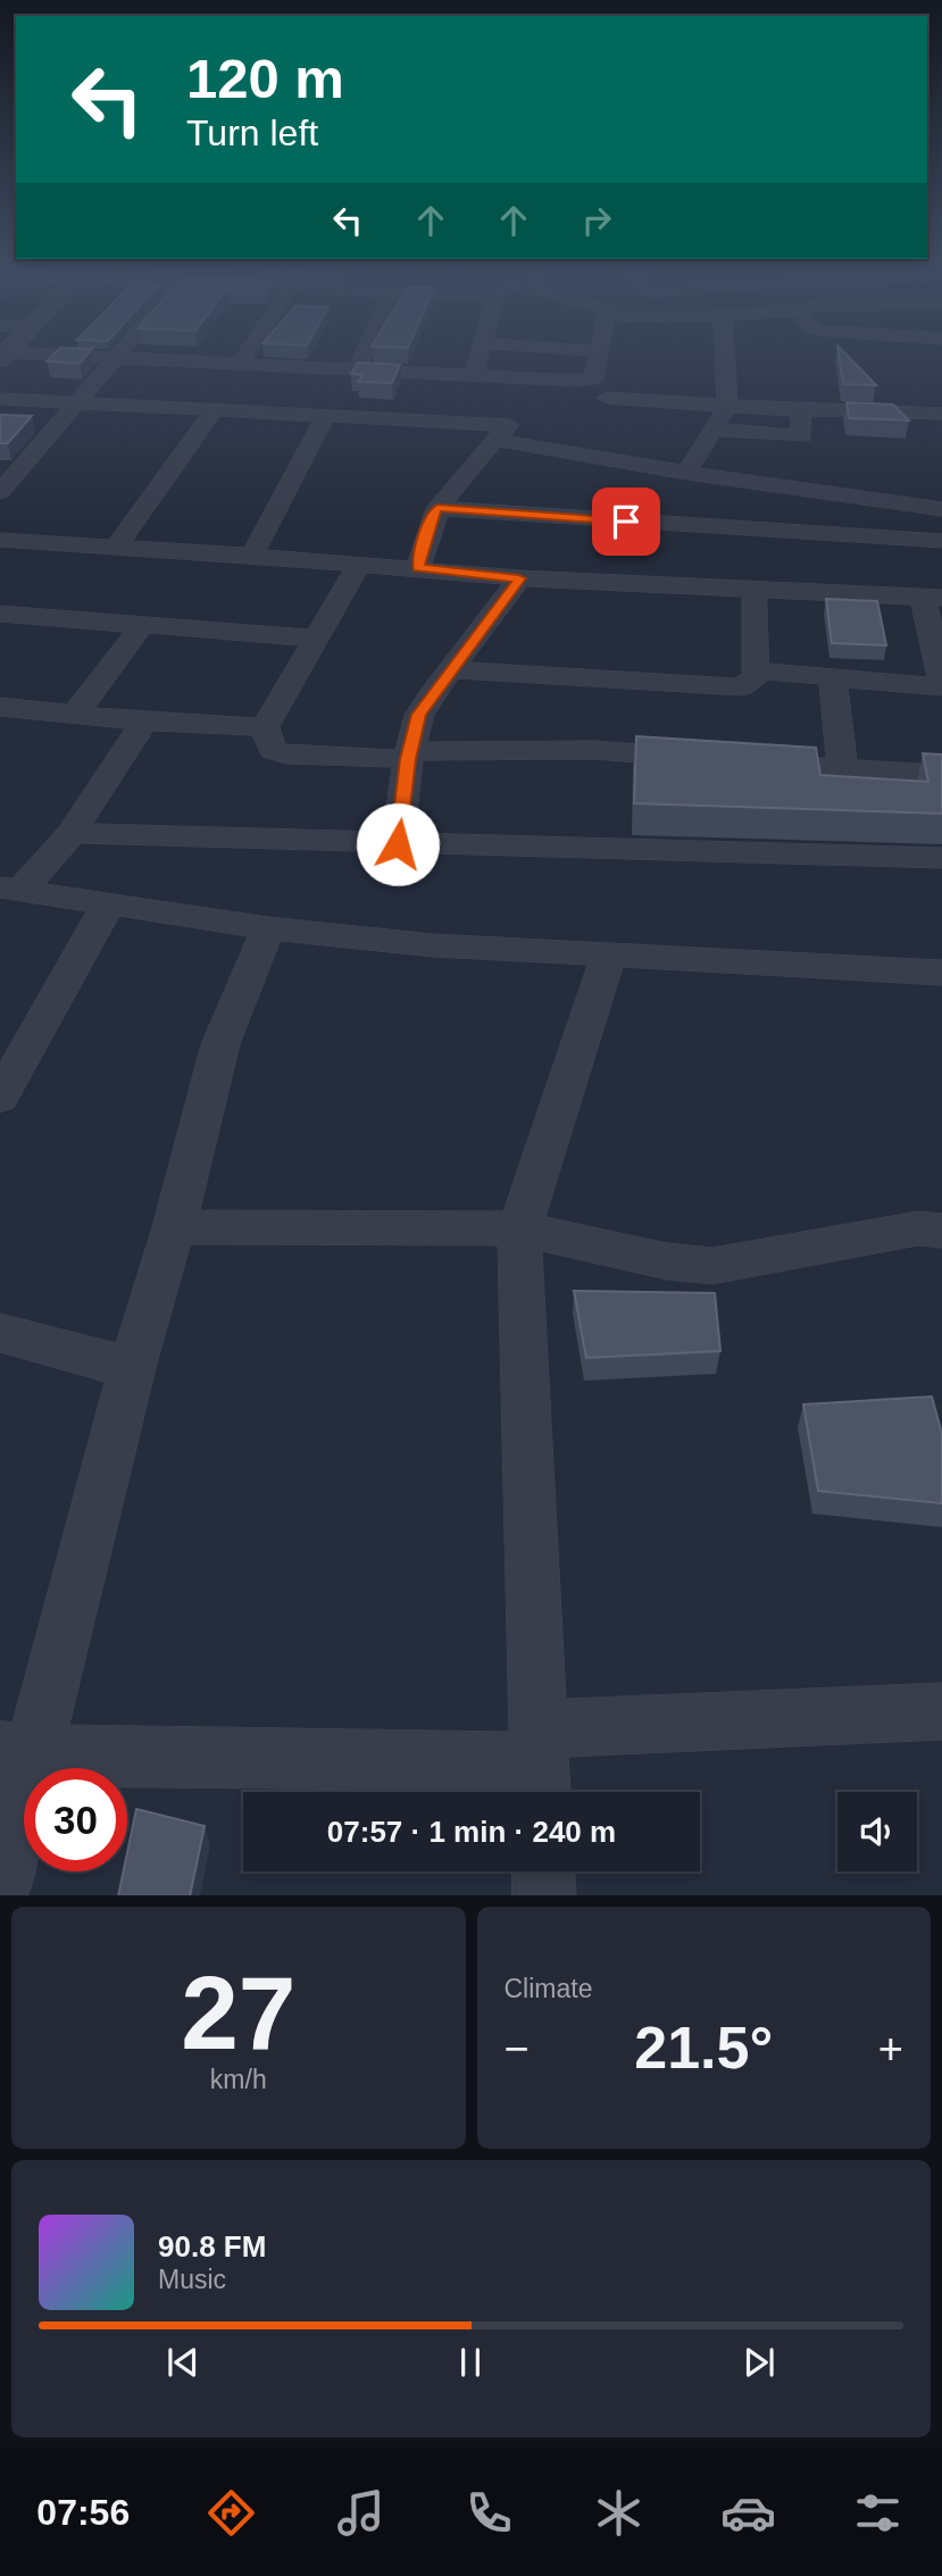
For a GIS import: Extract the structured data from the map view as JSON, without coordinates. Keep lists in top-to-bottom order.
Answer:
{
  "page": {
    "turn": ["120 m", "Turn left"],
    "limit": "30",
    "trip": "07:57 · 1 min · 240 m",
    "tile": [
      ["27", "km/h"],
      "Climate"
    ],
    "heat": ["−", "21.5°", "+"],
    "song": ["90.8 FM", "Music"],
    "tabs": "07:56"
  }
}
